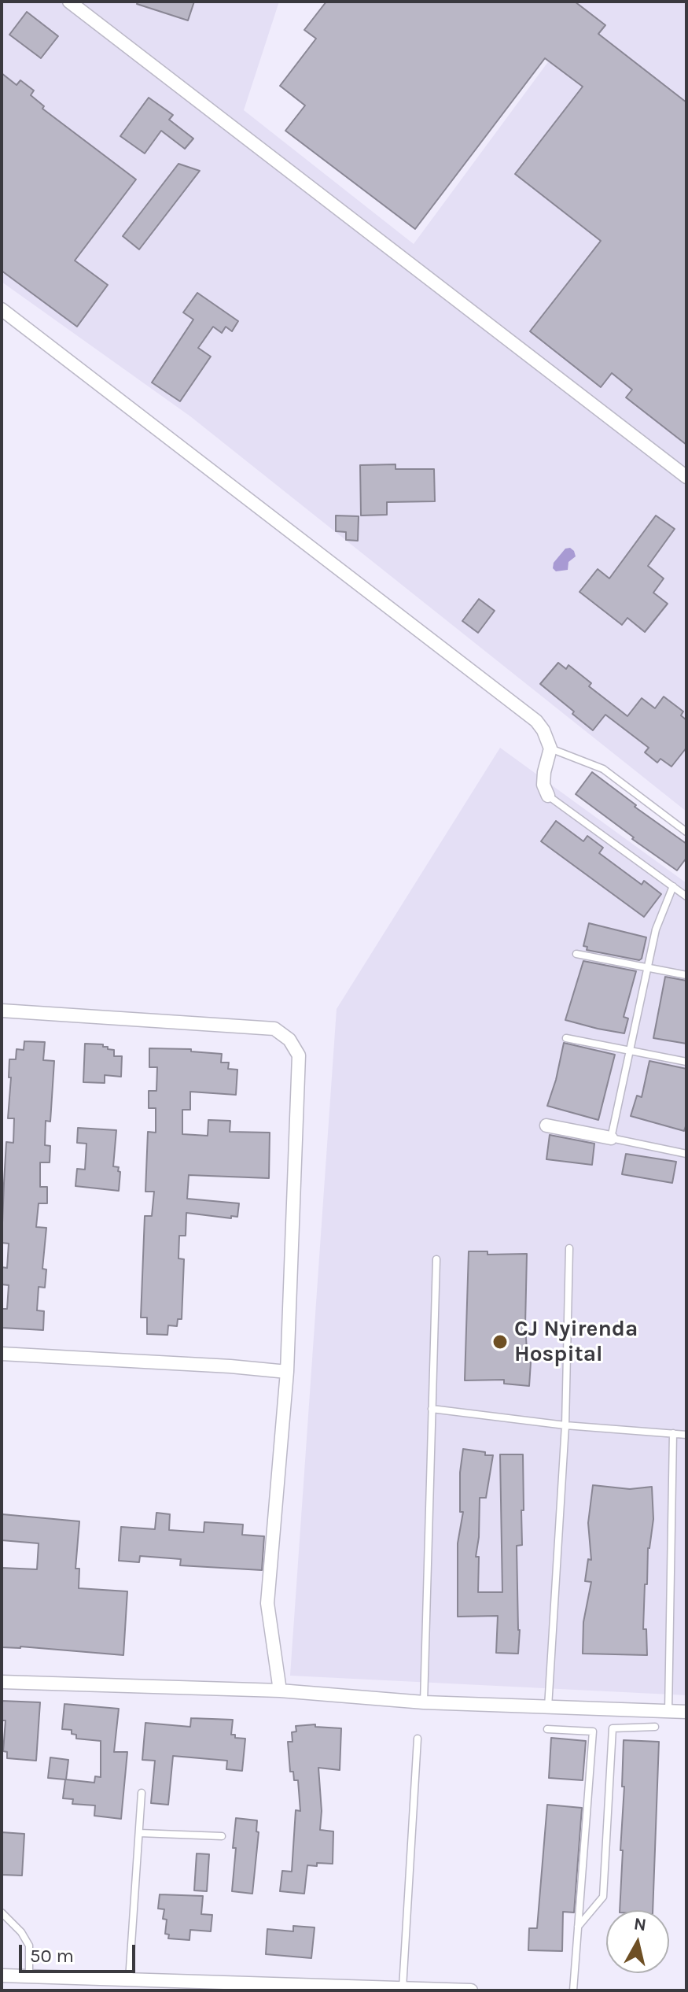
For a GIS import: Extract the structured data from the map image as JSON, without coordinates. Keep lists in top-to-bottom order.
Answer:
{
  "places": ["CJ Nyirenda Hospital"],
  "scale_bar": "50 m",
  "north": "top"
}
